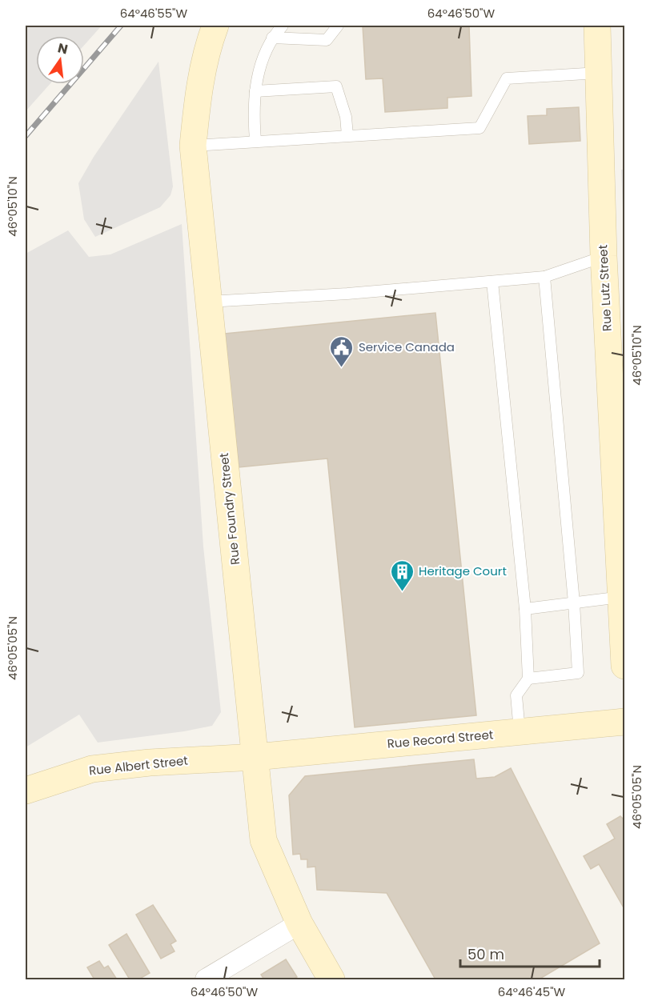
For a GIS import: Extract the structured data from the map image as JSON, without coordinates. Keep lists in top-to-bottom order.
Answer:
{
  "streets": {
    "street": [
      "Rue Lutz Street",
      "Rue Foundry Street",
      "Rue Record Street",
      "Rue Albert Street"
    ]
  },
  "crossings": [
    ["Rue Foundry Street", "Rue Record Street"],
    ["Rue Foundry Street", "Rue Albert Street"],
    ["Rue Record Street", "Rue Albert Street"]
  ],
  "places": {
    "public building": ["Service Canada"],
    "building": ["Heritage Court"]
  },
  "scale_bar": "50 m",
  "north": "top",
  "coordinates": [
    "64°46'55\"W",
    "64°46'50\"W",
    "46°05'10\"N",
    "46°05'05\"N",
    "64°46'45\"W"
  ]
}
